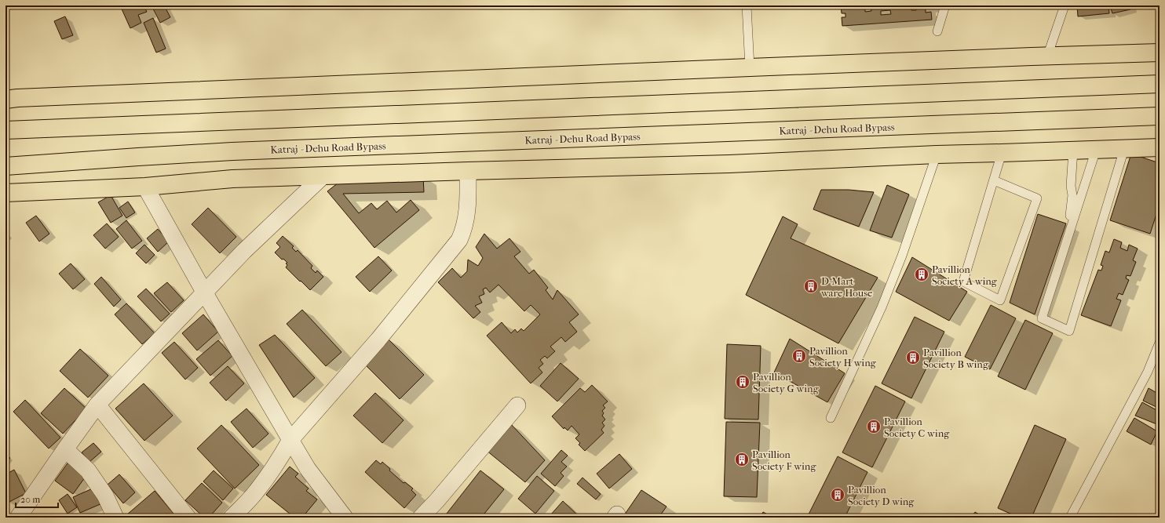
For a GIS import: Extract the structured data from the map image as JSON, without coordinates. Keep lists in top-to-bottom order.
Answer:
{
  "streets": {
    "main road": ["Katraj - Dehu Road Bypass"]
  },
  "places": {
    "building": [
      "Pavillion Society A wing",
      "D-Mart ware House",
      "Pavillion Society H wing",
      "Pavillion Society B wing",
      "Pavillion Society G wing",
      "Pavillion Society C wing",
      "Pavillion Society F wing",
      "Pavillion Society D wing"
    ]
  },
  "scale_bar": "20 m"
}
